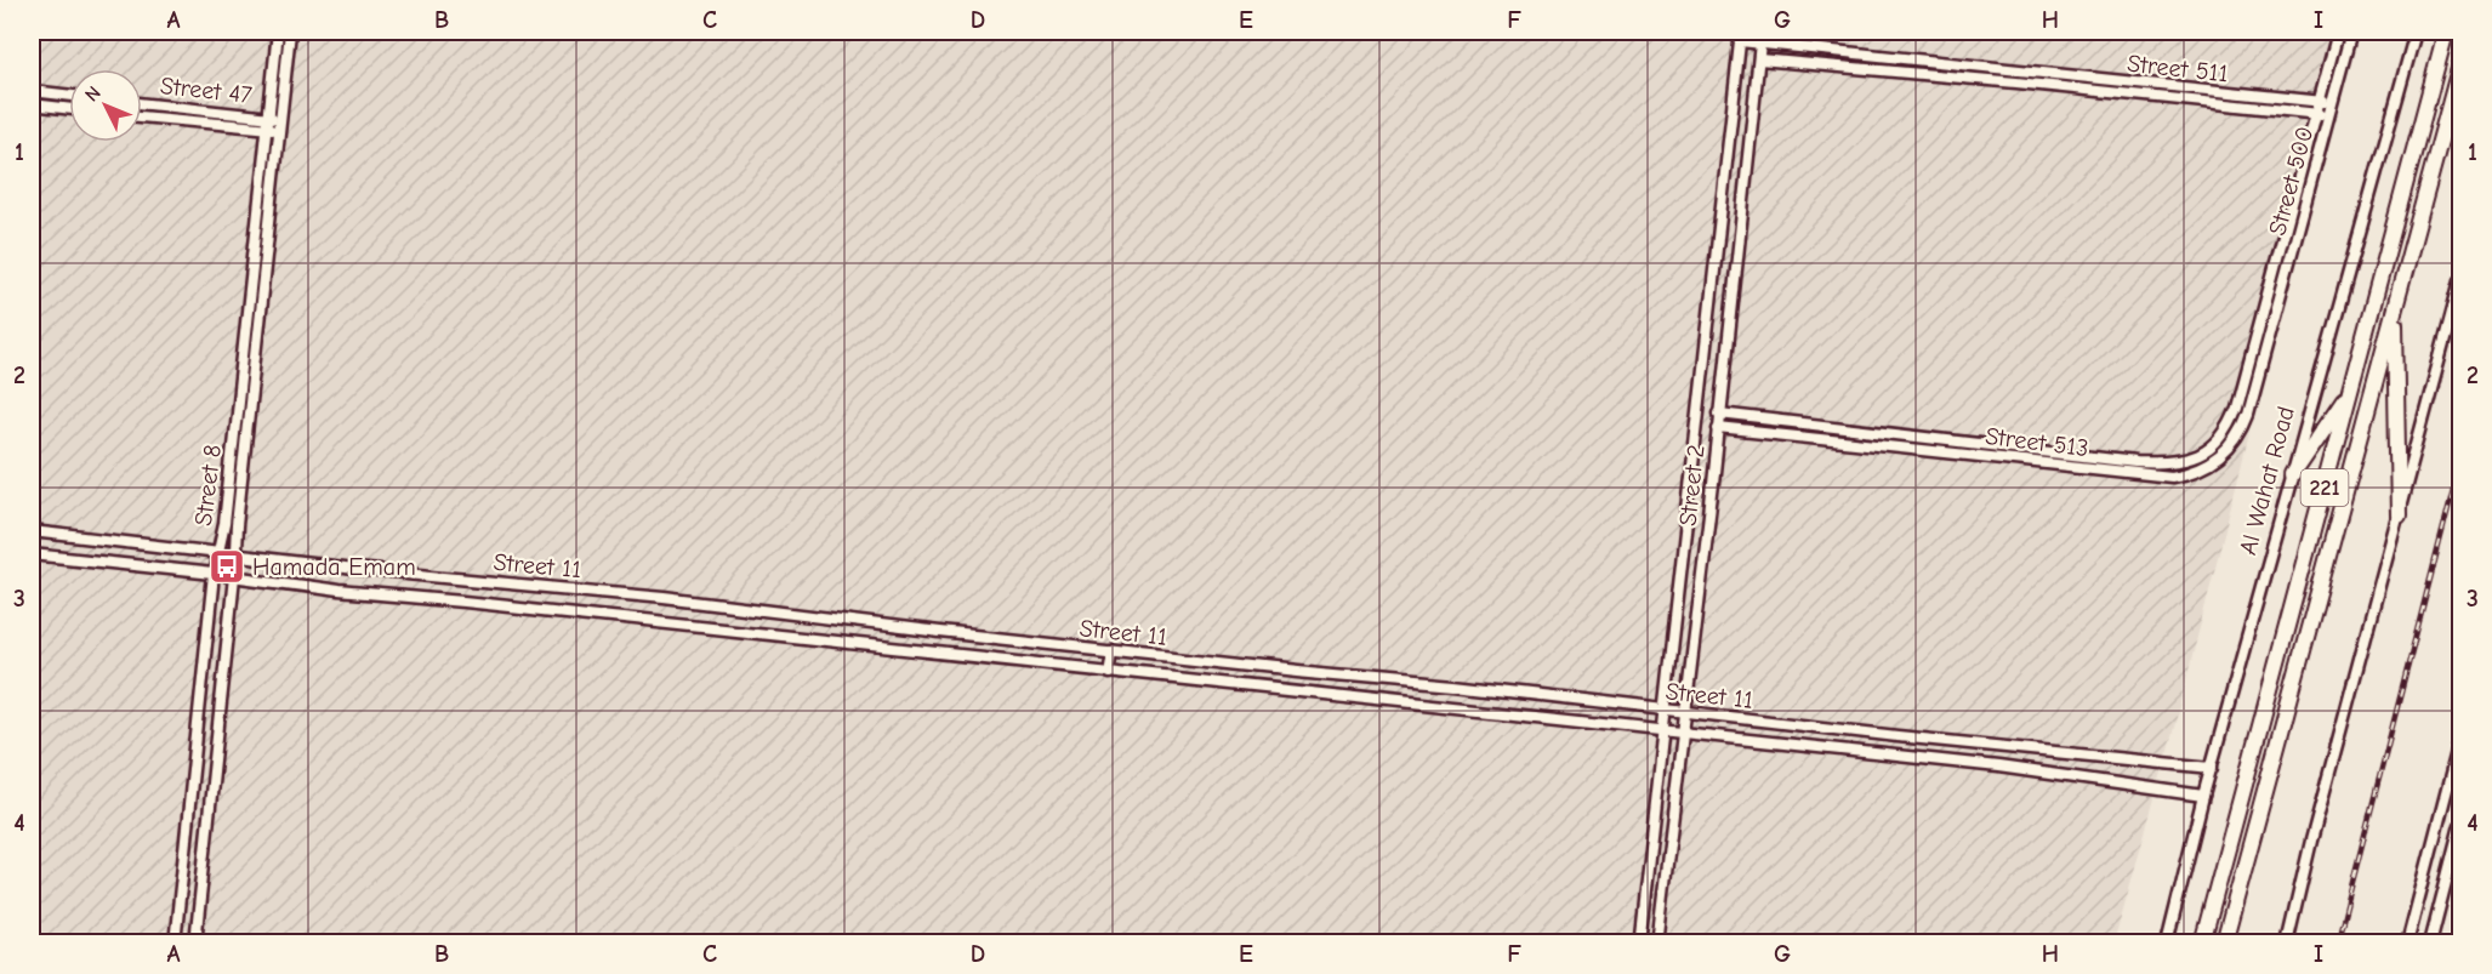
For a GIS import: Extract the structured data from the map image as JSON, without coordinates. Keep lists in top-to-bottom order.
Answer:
{
  "streets": {
    "highway": ["221"],
    "street": [
      "Street 511",
      "Street 47",
      "Street 500",
      "Street 513",
      "Al Wahat Road",
      "Street 8",
      "Street 2",
      "Street 11"
    ]
  },
  "crossings": [
    ["Street 511", "Street 500"],
    ["Street 511", "Street 2"],
    ["Street 47", "Street 8"],
    ["Street 500", "Street 513"],
    ["Street 513", "Street 2"],
    ["Al Wahat Road", "Street 11"],
    ["Street 8", "Street 11"],
    ["Street 2", "Street 11"]
  ],
  "places": {
    "bus stop": ["Hamada Emam"]
  },
  "north": "top left",
  "grid": {
    "columns": [
      "A",
      "B",
      "C",
      "D",
      "E",
      "F",
      "G",
      "H",
      "I"
    ],
    "rows": [
      "1",
      "2",
      "3",
      "4"
    ]
  }
}
